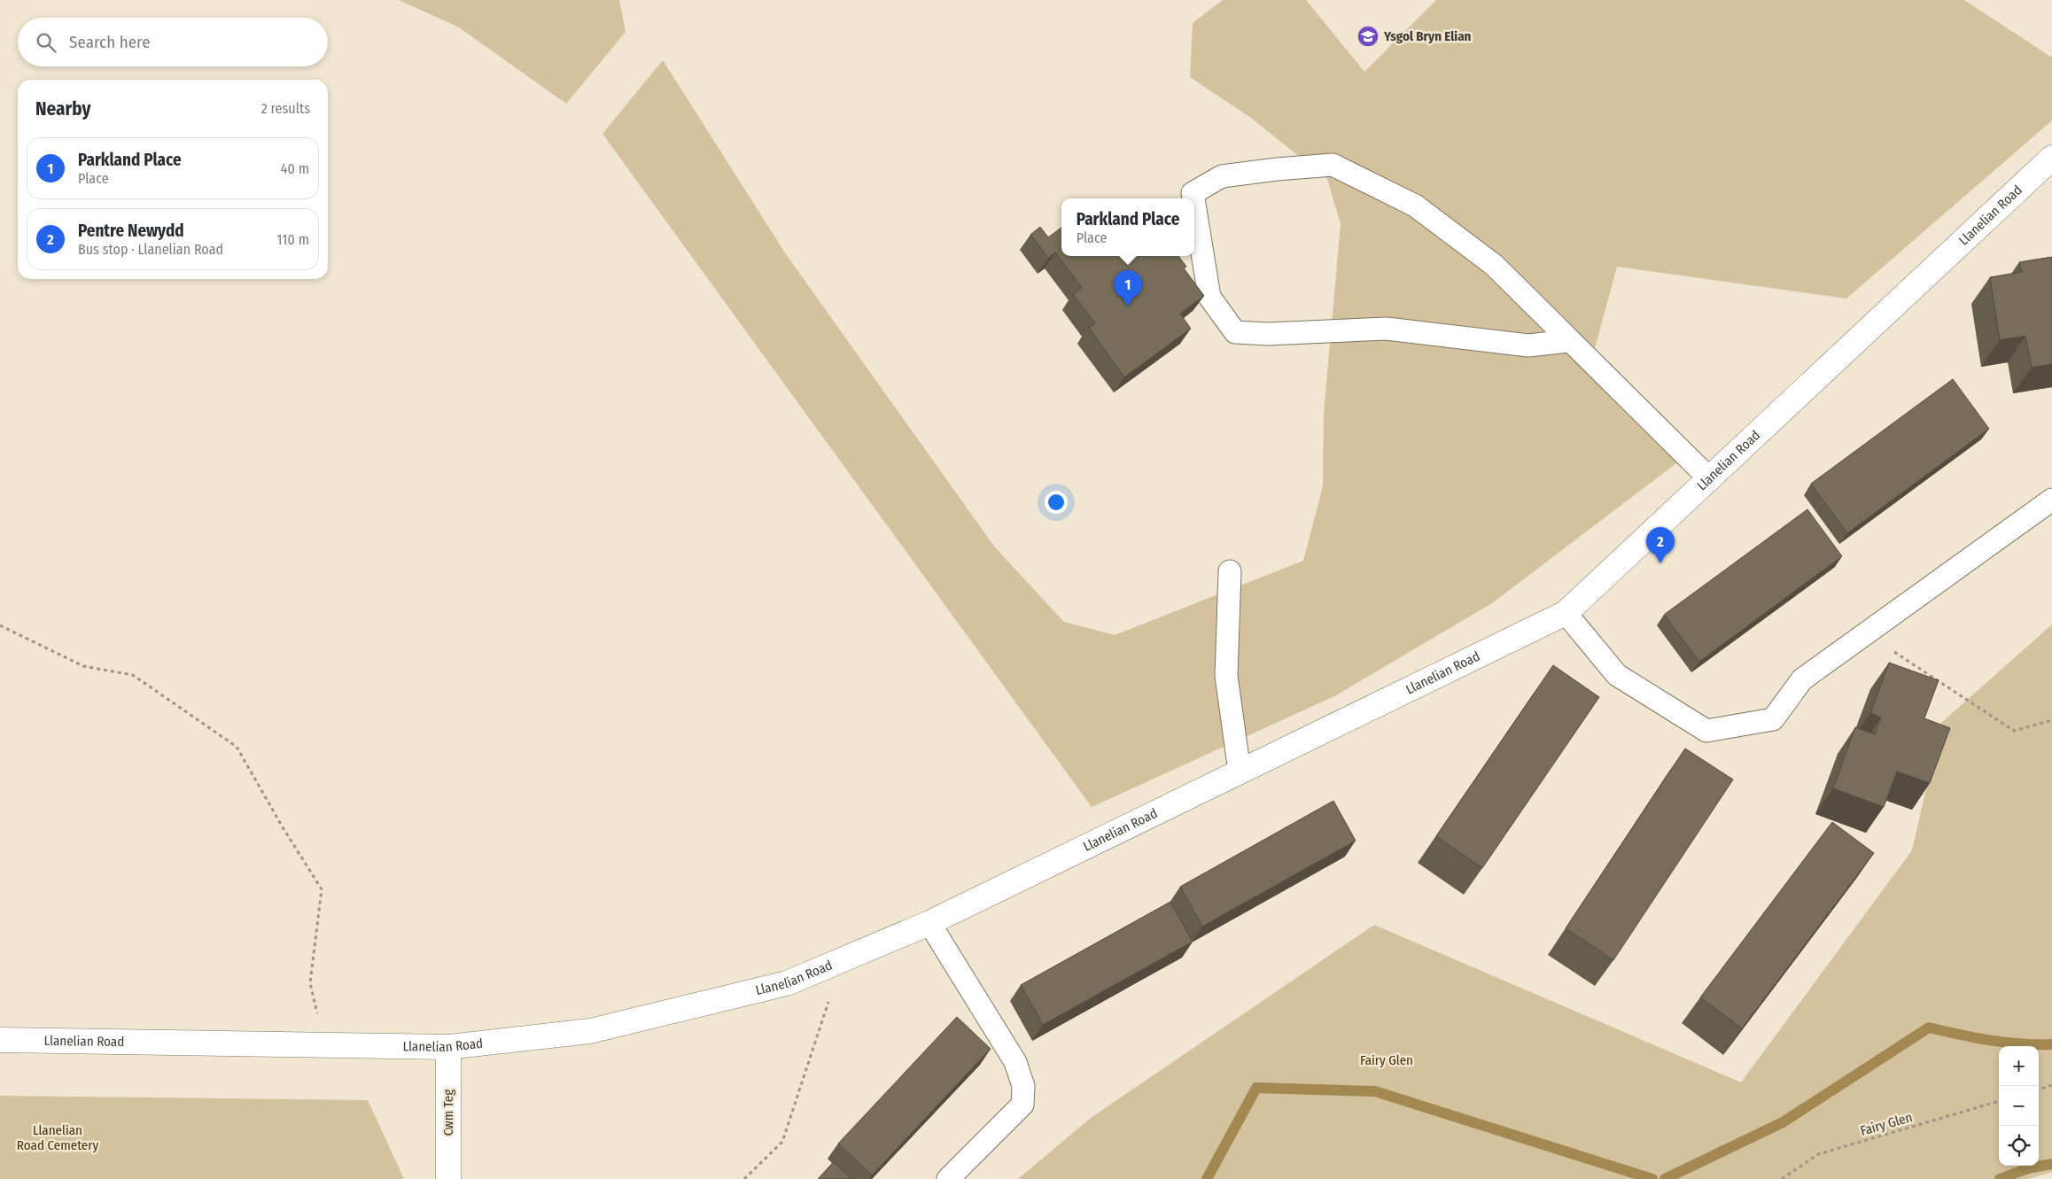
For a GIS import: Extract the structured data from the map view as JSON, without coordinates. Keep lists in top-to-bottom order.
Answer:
{
  "streets": {
    "main road": ["Llanelian Road", "Cwm Teg"],
    "path": ["Fairy Glen"]
  },
  "crossings": [
    ["Llanelian Road", "Cwm Teg"]
  ],
  "parks": ["Fairy Glen", "Llanelian Road Cemetery"],
  "places": {
    "school or university": ["Ysgol Bryn Elian"]
  },
  "page": {
    "search": "Search here",
    "heading": ["Nearby", "2 results"],
    "list": [
      {
        "mark": "1",
        "name": "Parkland Place",
        "note": "Place",
        "value": "40 m"
      },
      {
        "mark": "2",
        "name": "Pentre Newydd",
        "note": "Bus stop · Llanelian Road",
        "value": "110 m"
      }
    ],
    "popup": ["Parkland Place", "Place"],
    "pins": ["1", "2"],
    "map_buttons": ["+", "−"]
  }
}
